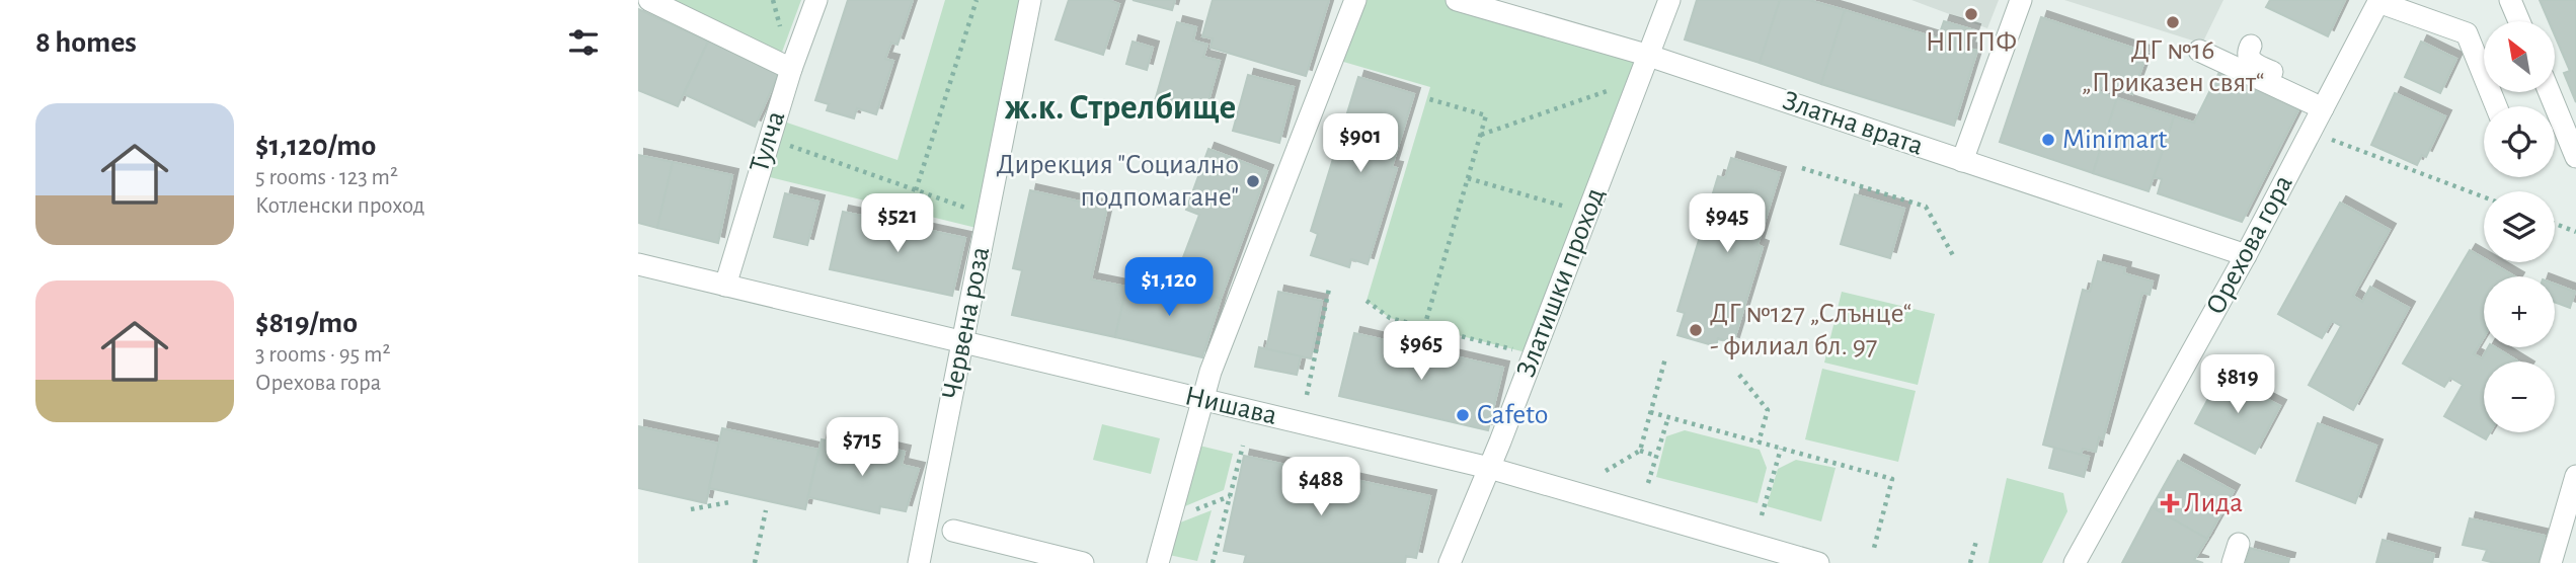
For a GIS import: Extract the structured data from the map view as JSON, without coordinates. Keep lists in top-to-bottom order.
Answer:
{
  "streets": {
    "street": [
      "Златна врата",
      "Тулча",
      "Орехова гора",
      "Златишки проход",
      "Червена роза",
      "Нишава"
    ]
  },
  "crossings": [
    ["Златна врата", "Орехова гора"],
    ["Златна врата", "Златишки проход"],
    ["Тулча", "Нишава"],
    ["Златишки проход", "Нишава"],
    ["Червена роза", "Нишава"]
  ],
  "districts": ["ж.к. Стрелбище"],
  "places": {
    "other": [
      "НПГПФ",
      "ДГ №16 „Приказен свят“",
      "Minimart",
      "Дирекция \"Социално подпомагане\"",
      "ДГ №127 „Слънце“ - филиал бл. 97",
      "Cafeto"
    ],
    "health": ["Лида"]
  },
  "north": "top left",
  "page": {
    "heading": "8 homes",
    "map_buttons": ["+", "−"],
    "list": [
      {
        "name": "$1,120/mo",
        "note": "5 rooms · 123 m² · Котленски проход"
      },
      {
        "name": "$819/mo",
        "note": "3 rooms · 95 m² · Орехова гора"
      }
    ],
    "price": [
      "$901",
      "$521",
      "$945",
      "$1,120",
      "$965",
      "$819",
      "$715",
      "$488"
    ]
  }
}
